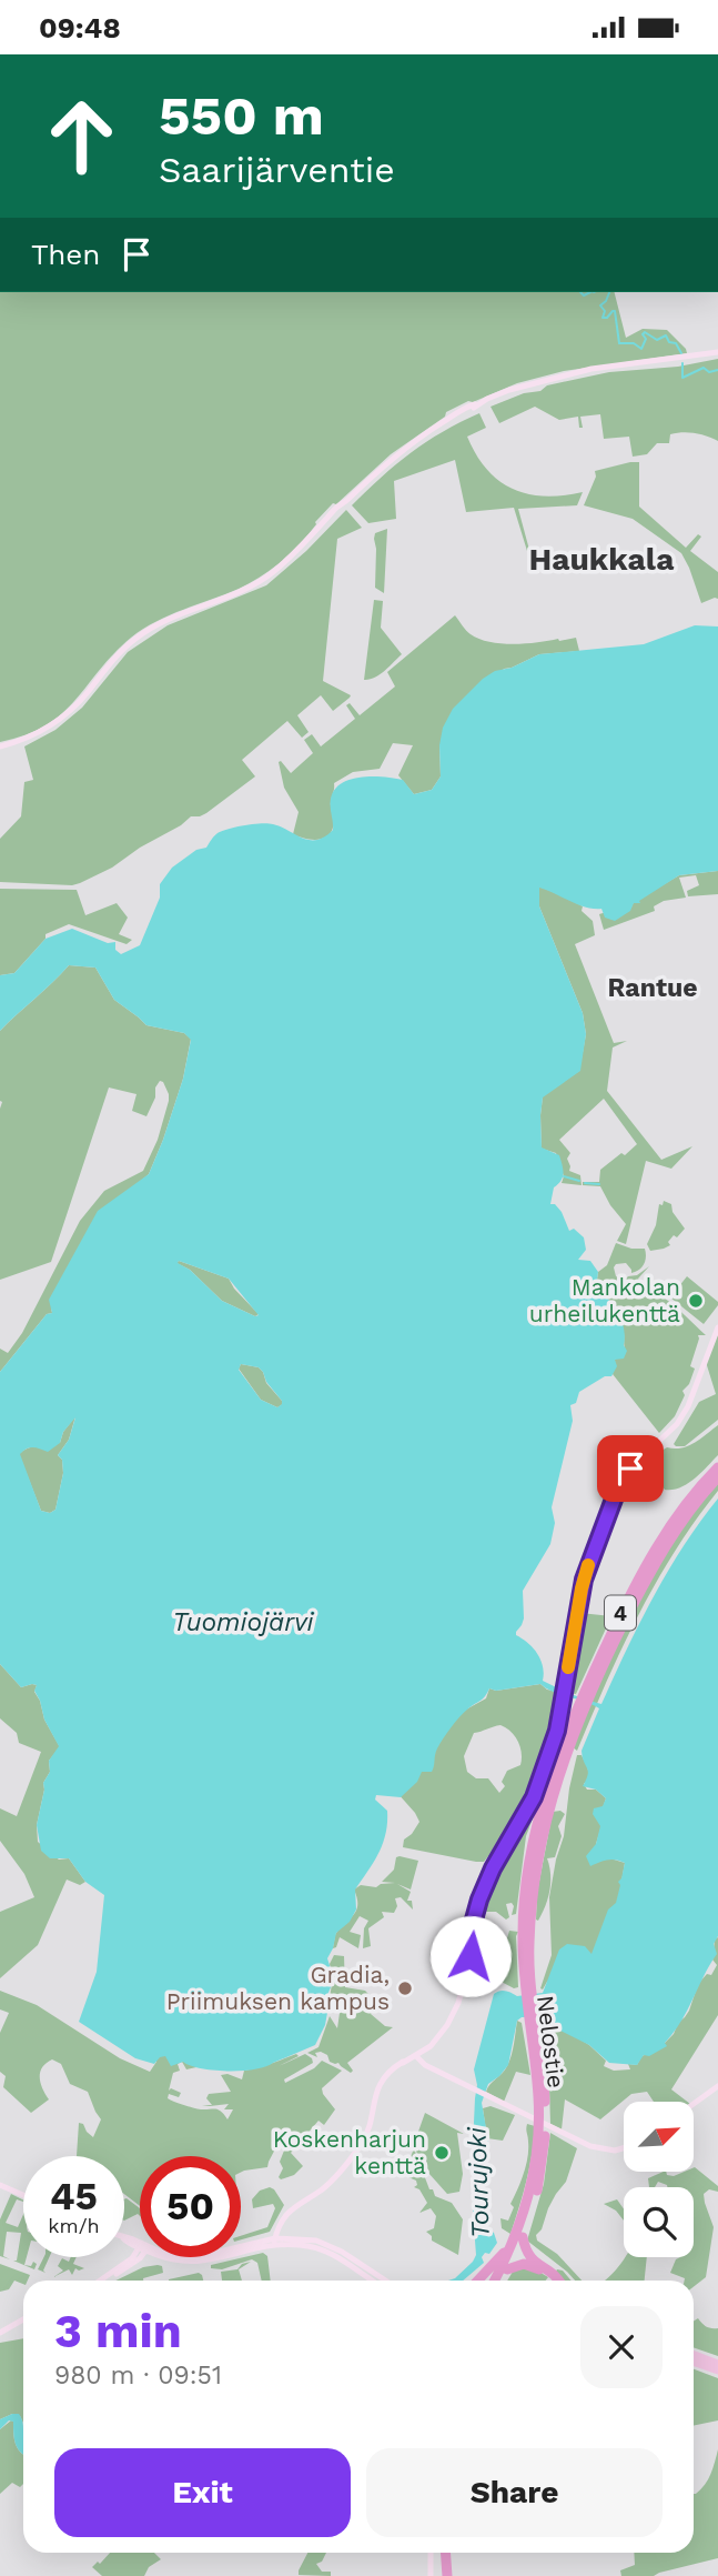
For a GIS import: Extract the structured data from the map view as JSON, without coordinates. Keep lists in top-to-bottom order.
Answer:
{
  "streets": {
    "highway": ["4", "Nelostie"]
  },
  "districts": ["Haukkala", "Rantue"],
  "water": ["Tuomiojärvi", "Tourujoki"],
  "places": ["Mankolan urheilukenttä", "Gradia, Priimuksen kampus", "Koskenharjun kenttä"],
  "north": "top right",
  "page": {
    "status": "09:48",
    "turn": ["550 m", "Saarijärventie"],
    "then": "Then",
    "speed": "45 km/h",
    "limit": "50",
    "heading": ["3 min", "980 m · 09:51"],
    "buttons": ["Exit", "Share"]
  }
}
